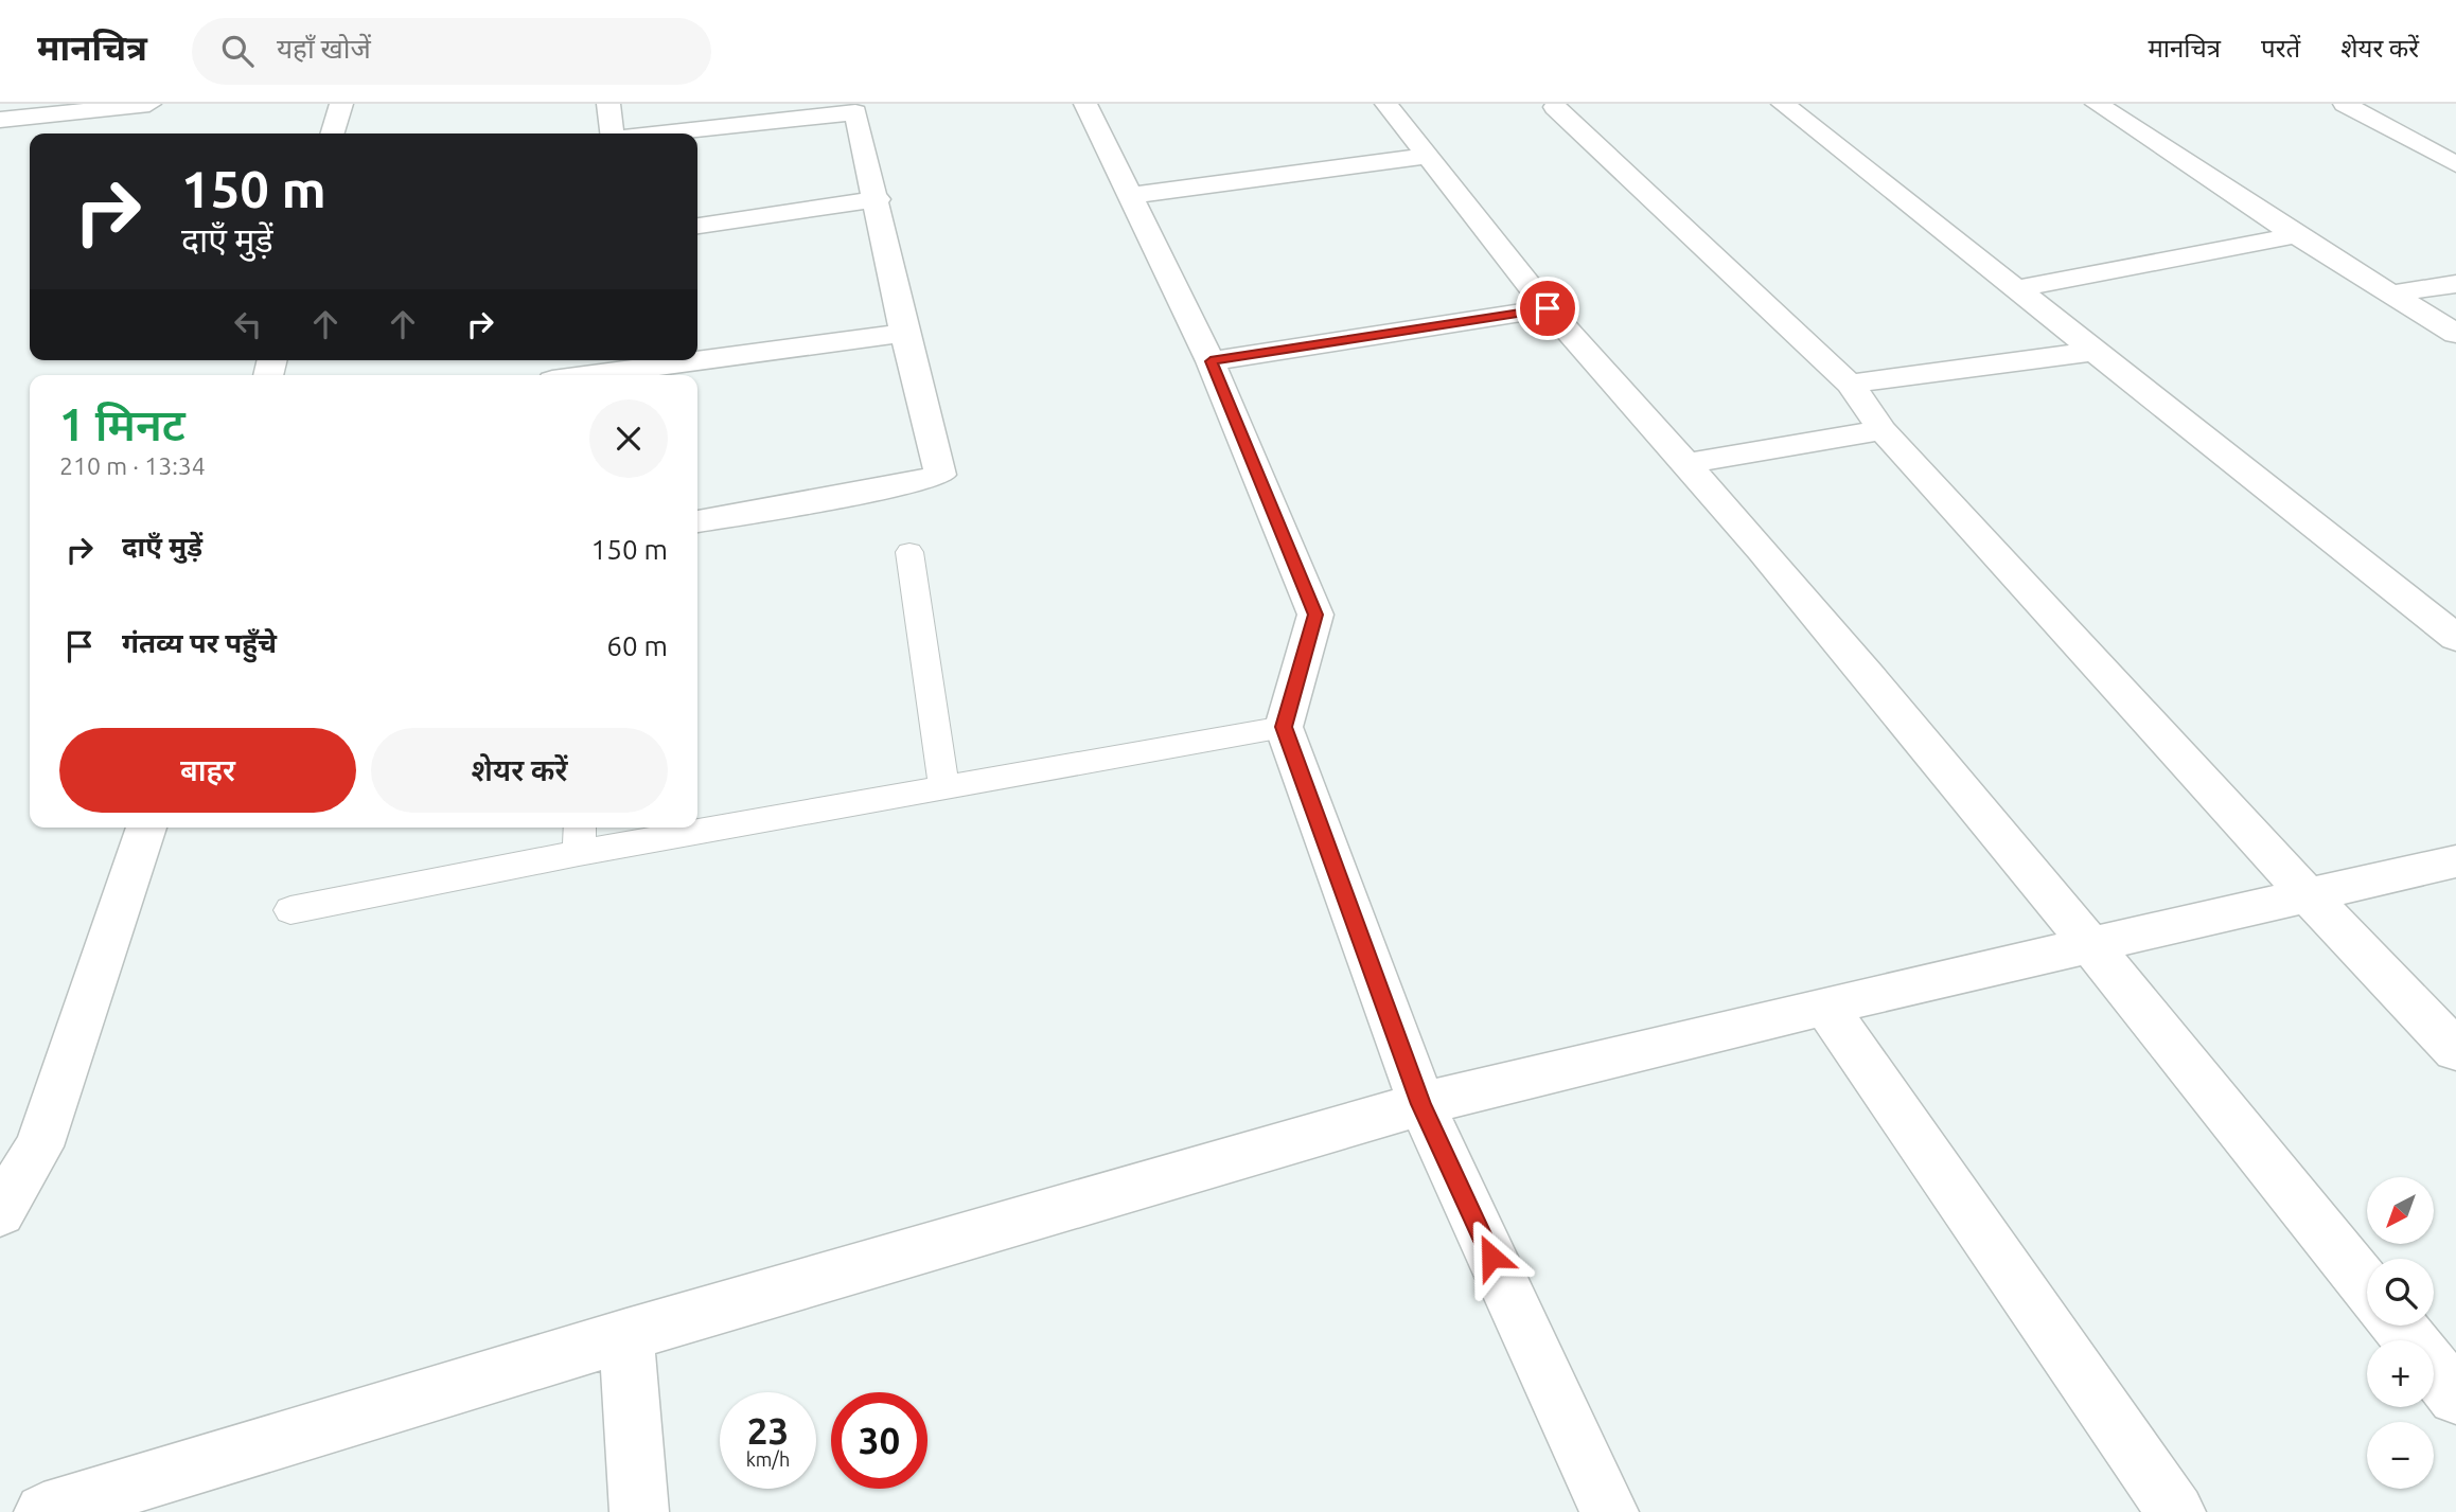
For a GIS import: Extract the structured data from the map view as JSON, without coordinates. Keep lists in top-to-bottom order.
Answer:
{
  "north": "bottom left",
  "page": {
    "header": "मानचित्र",
    "search": "यहाँ खोजें",
    "nav": ["मानचित्र", "परतें", "शेयर करें"],
    "turn": ["150 m", "दाएँ मुड़ें"],
    "heading": ["1 मिनट", "210 m · 13:34"],
    "list": [
      {
        "name": "दाएँ मुड़ें",
        "value": "150 m"
      },
      {
        "name": "गंतव्य पर पहुँचे",
        "value": "60 m"
      }
    ],
    "buttons": ["बाहर", "शेयर करें"],
    "map_buttons": ["+", "−"],
    "speed": "23 km/h",
    "limit": "30"
  }
}
